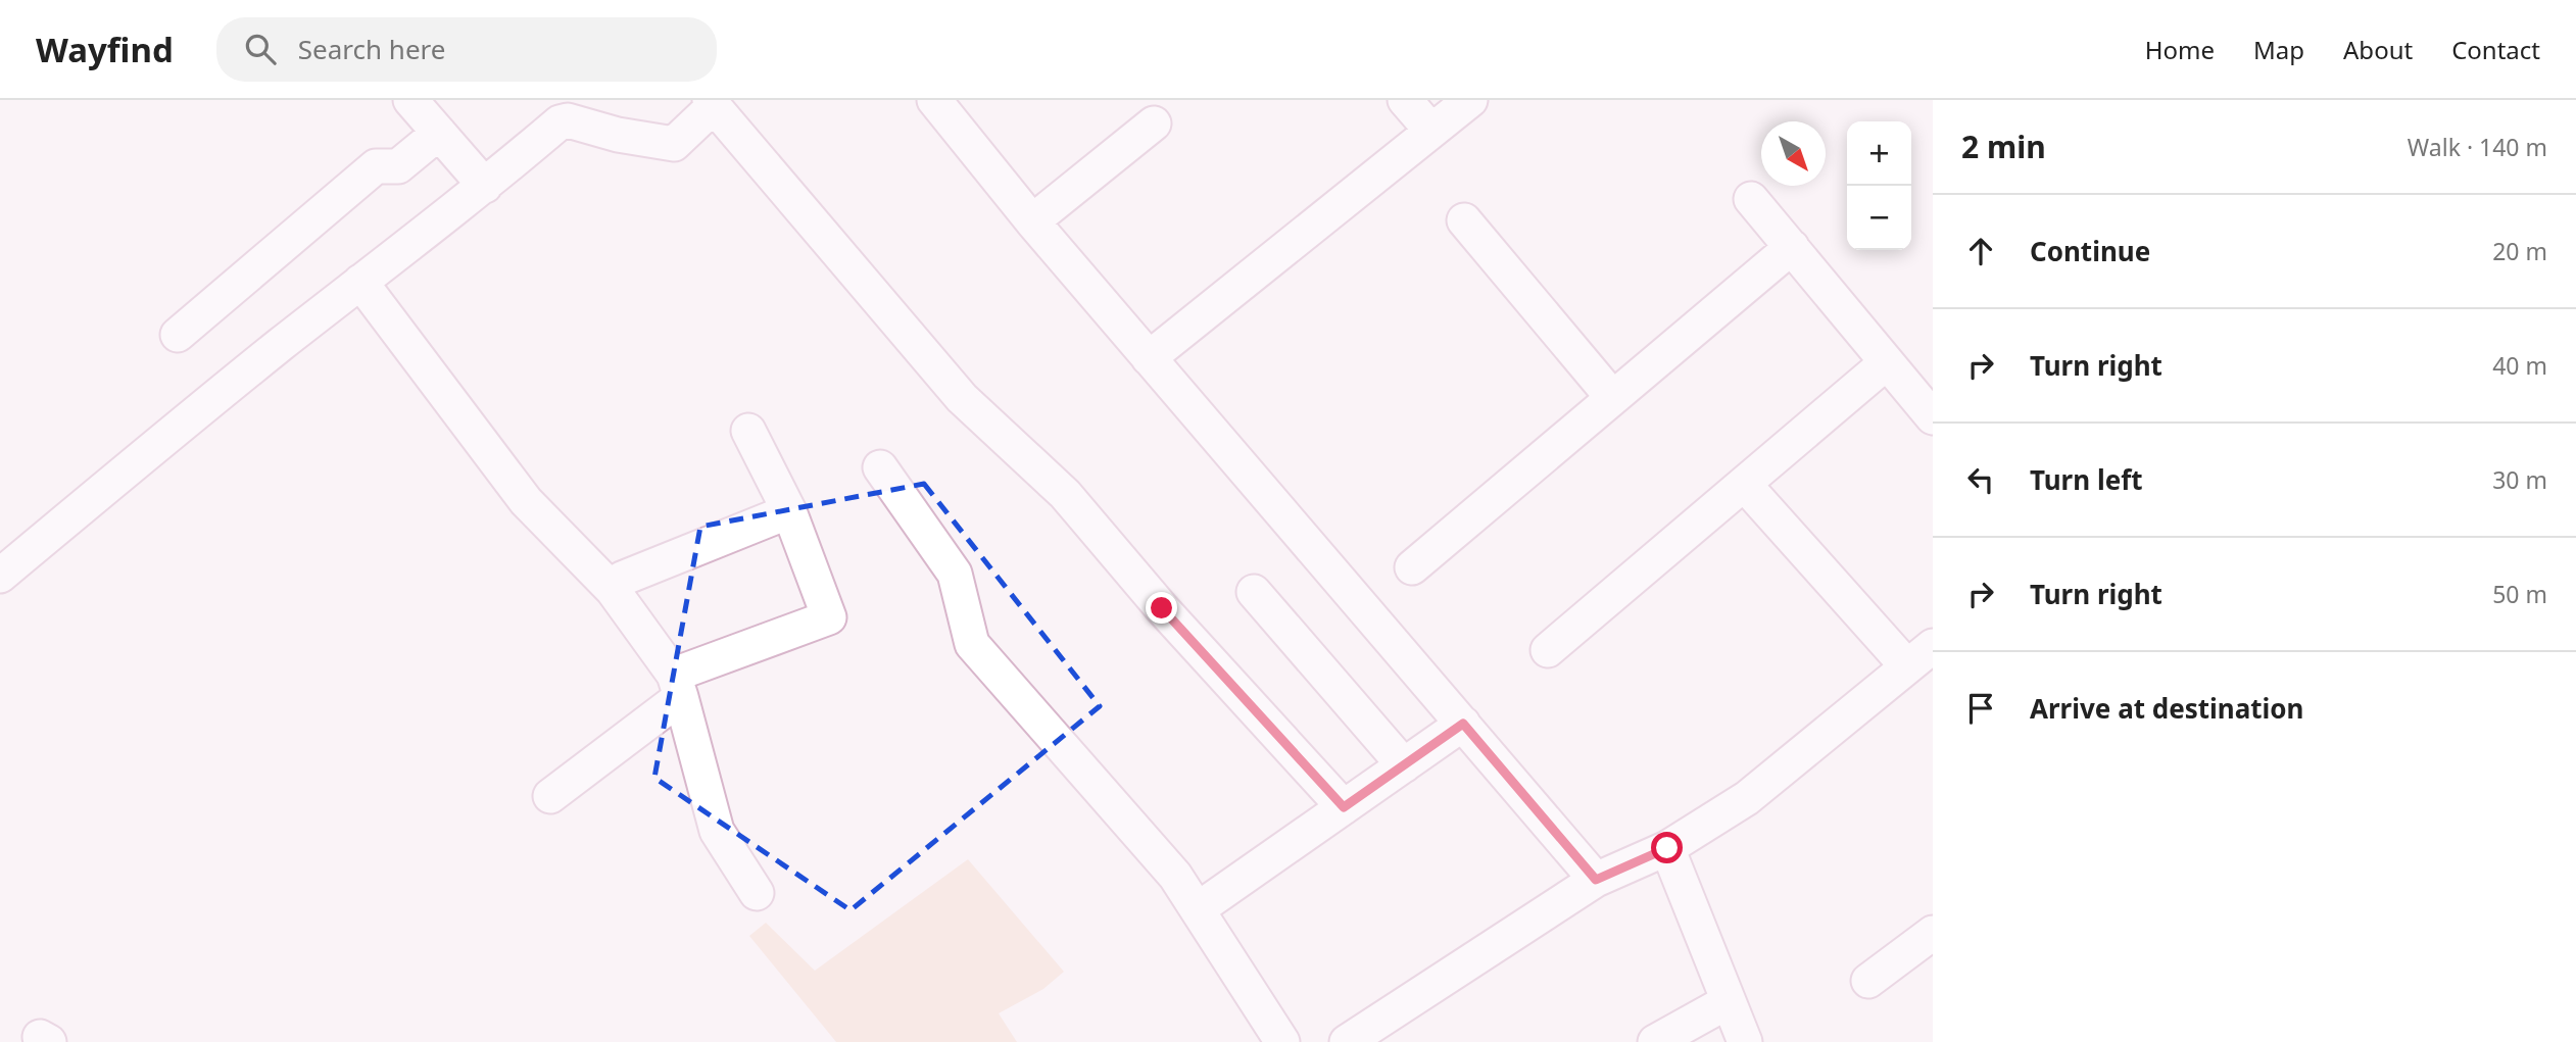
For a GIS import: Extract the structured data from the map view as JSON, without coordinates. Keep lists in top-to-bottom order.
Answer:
{
  "north": "bottom right",
  "page": {
    "header": "Wayfind",
    "search": "Search here",
    "nav": [
      "Home",
      "Map",
      "About",
      "Contact"
    ],
    "heading": ["2 min", "Walk · 140 m"],
    "map_buttons": ["+", "−"],
    "list": [
      ["Continue", "20 m"],
      ["Turn right", "40 m"],
      ["Turn left", "30 m"],
      ["Turn right", "50 m"],
      "Arrive at destination"
    ]
  }
}
